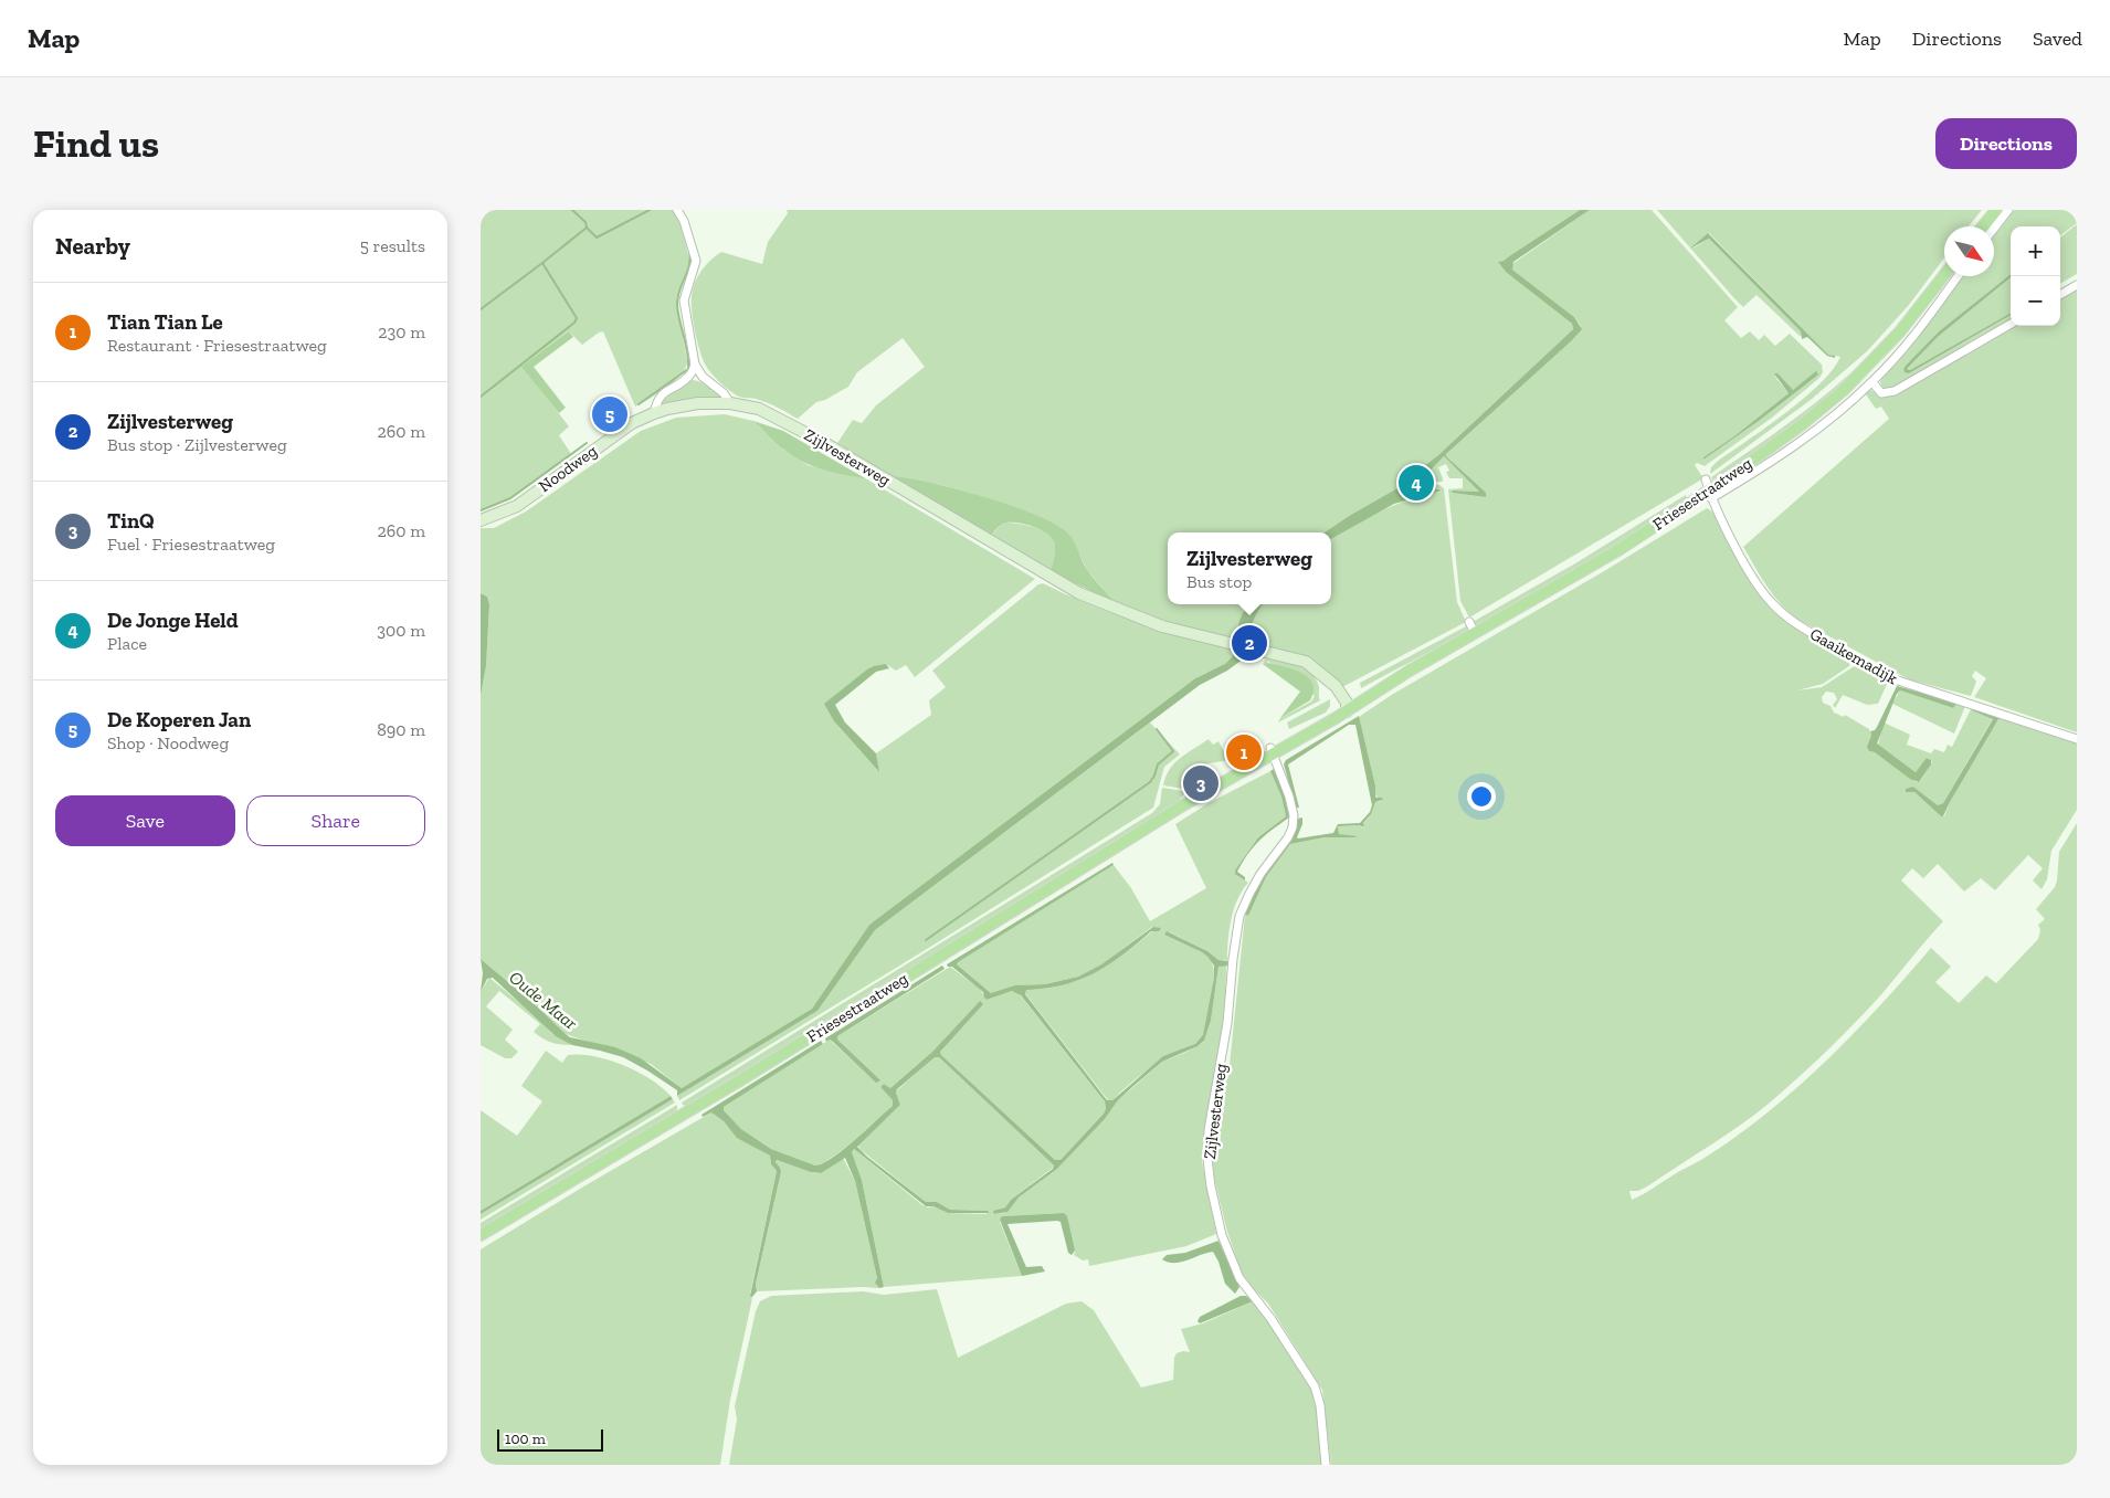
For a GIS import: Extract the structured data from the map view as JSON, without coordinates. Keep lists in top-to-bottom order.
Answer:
{
  "streets": {
    "main road": ["Zijlvesterweg", "Noodweg", "Friesestraatweg"],
    "street": ["Gaaikemadijk"]
  },
  "crossings": [
    ["Zijlvesterweg", "Noodweg"],
    ["Zijlvesterweg", "Friesestraatweg"],
    ["Friesestraatweg", "Gaaikemadijk"]
  ],
  "water": ["Oude Maar"],
  "scale_bar": "100 m",
  "north": "bottom right",
  "page": {
    "header": "Map",
    "nav": ["Map", "Directions", "Saved"],
    "buttons": [
      "Directions",
      ["Save", "Share"]
    ],
    "title": "Find us",
    "heading": ["Nearby", "5 results"],
    "map_buttons": ["+", "−"],
    "list": [
      {
        "mark": "1",
        "name": "Tian Tian Le",
        "note": "Restaurant · Friesestraatweg",
        "value": "230 m"
      },
      {
        "mark": "2",
        "name": "Zijlvesterweg",
        "note": "Bus stop · Zijlvesterweg",
        "value": "260 m"
      },
      {
        "mark": "3",
        "name": "TinQ",
        "note": "Fuel · Friesestraatweg",
        "value": "260 m"
      },
      {
        "mark": "4",
        "name": "De Jonge Held",
        "note": "Place",
        "value": "300 m"
      },
      {
        "mark": "5",
        "name": "De Koperen Jan",
        "note": "Shop · Noodweg",
        "value": "890 m"
      }
    ],
    "pins": [
      "5",
      "4",
      "2",
      "1",
      "3"
    ],
    "popup": ["Zijlvesterweg", "Bus stop"],
    "scale": "100 m"
  }
}
